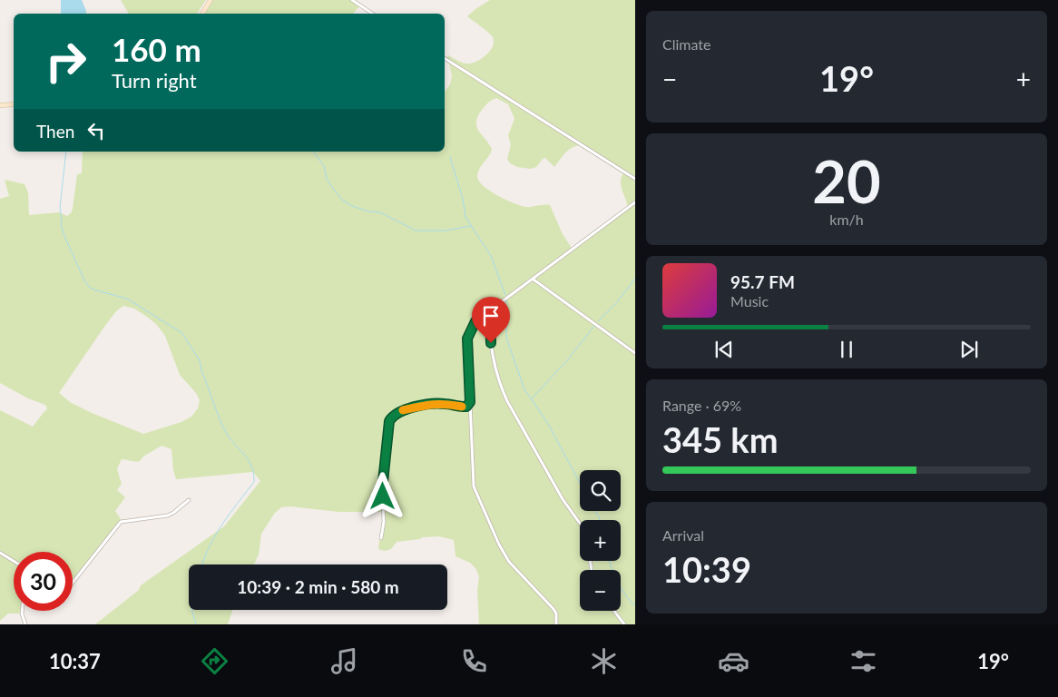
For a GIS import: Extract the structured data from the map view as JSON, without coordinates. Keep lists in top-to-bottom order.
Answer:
{
  "page": {
    "tile": [
      "Climate",
      ["20", "km/h"],
      ["Range · 69%", "345 km"],
      ["Arrival", "10:39"]
    ],
    "turn": ["160 m", "Turn right"],
    "heat": ["−", "19°", "+"],
    "then": "Then",
    "song": ["95.7 FM", "Music"],
    "map_buttons": ["+", "−"],
    "limit": "30",
    "trip": "10:39 · 2 min · 580 m",
    "tabs": ["10:37", "19°"]
  }
}
